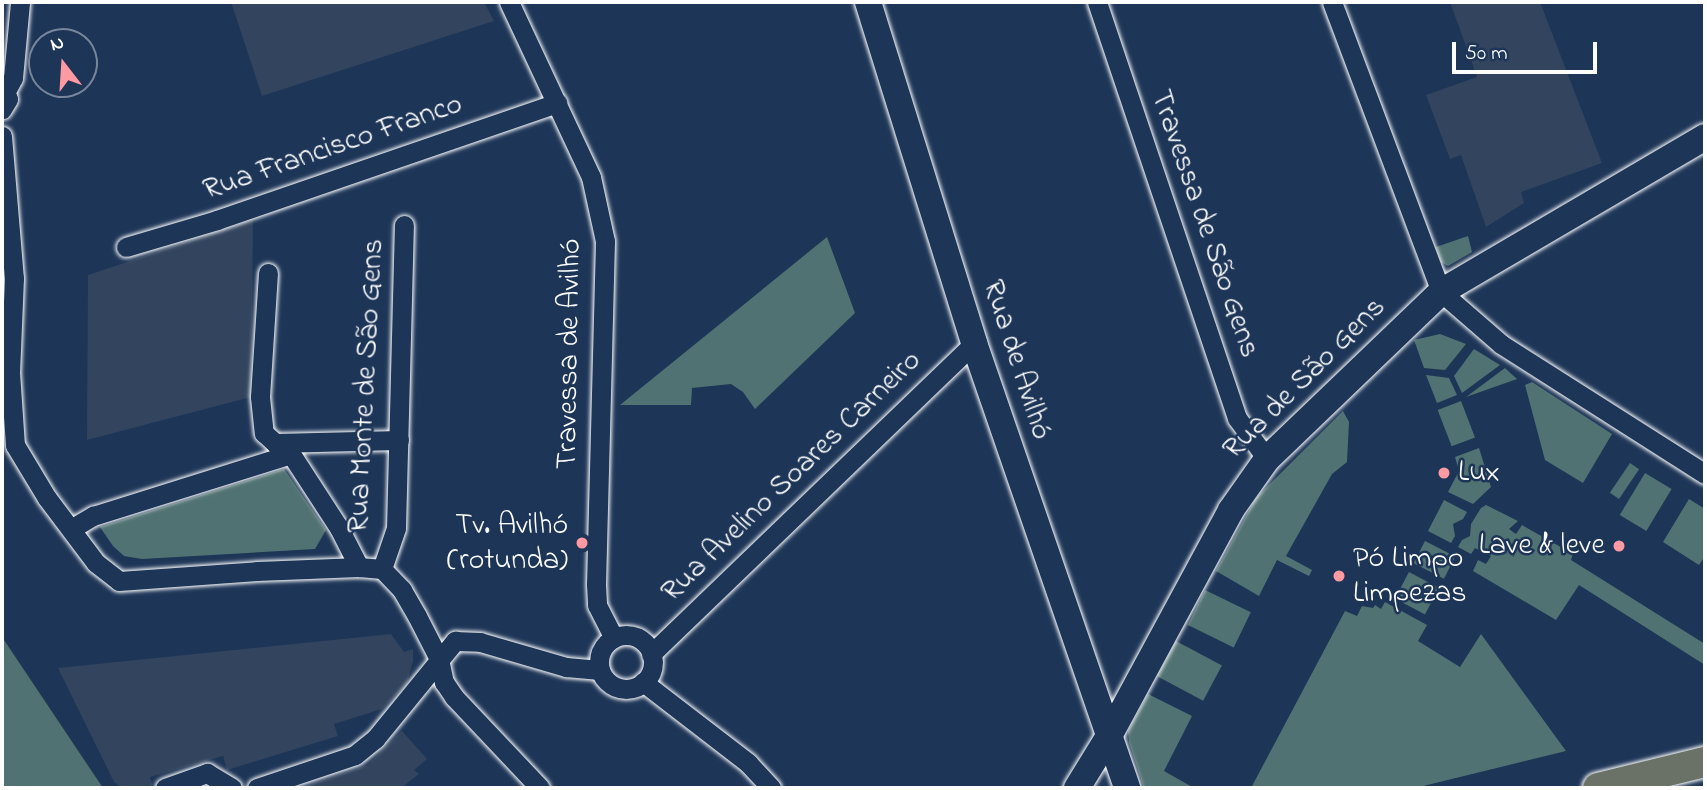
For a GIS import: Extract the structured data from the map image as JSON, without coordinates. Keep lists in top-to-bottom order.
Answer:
{
  "streets": {
    "main road": ["Rua de Avilhó", "Rua de São Gens"],
    "street": [
      "Rua Francisco Franco",
      "Travessa de São Gens",
      "Travessa de Avilhó",
      "Rua Monte de São Gens",
      "Rua Avelino Soares Carneiro"
    ]
  },
  "crossings": [
    ["Rua Francisco Franco", "Travessa de Avilhó"],
    ["Travessa de São Gens", "Rua de São Gens"],
    ["Travessa de Avilhó", "Rua Avelino Soares Carneiro"],
    ["Rua de Avilhó", "Rua de São Gens"],
    ["Rua de Avilhó", "Rua Avelino Soares Carneiro"]
  ],
  "places": [
    "Lux",
    "Tv. Avilhó (rotunda)",
    "Lave & leve",
    "Pó Limpo Limpezas"
  ],
  "scale_bar": "50 m",
  "north": "top"
}
